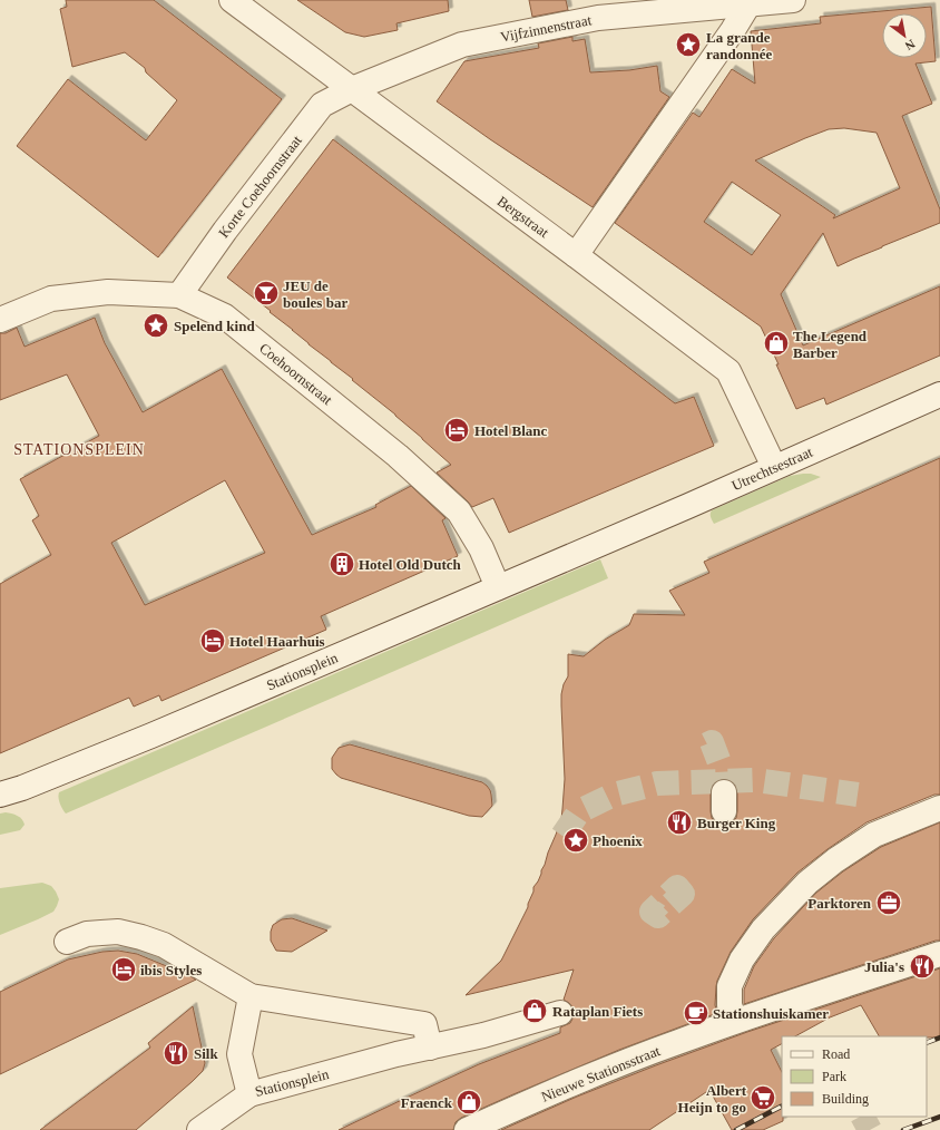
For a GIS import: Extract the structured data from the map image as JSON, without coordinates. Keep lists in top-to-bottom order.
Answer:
{
  "streets": {
    "street": [
      "Vijfzinnenstraat",
      "Korte Coehoornstraat",
      "Bergstraat",
      "Coehoornstraat",
      "Utrechtsestraat",
      "Stationsplein",
      "Nieuwe Stationsstraat"
    ]
  },
  "crossings": [
    ["Vijfzinnenstraat", "Korte Coehoornstraat"],
    ["Vijfzinnenstraat", "Bergstraat"],
    ["Korte Coehoornstraat", "Bergstraat"],
    ["Korte Coehoornstraat", "Coehoornstraat"],
    ["Bergstraat", "Utrechtsestraat"],
    ["Coehoornstraat", "Stationsplein"],
    ["Utrechtsestraat", "Stationsplein"]
  ],
  "districts": ["STATIONSPLEIN"],
  "places": {
    "place": ["La grande randonnée", "Spelend kind", "Phoenix"],
    "bar": ["JEU de boules bar"],
    "shop": ["The Legend Barber", "Rataplan Fiets", "Fraenck"],
    "hotel": ["Hotel Blanc", "Hotel Haarhuis", "ibis Styles"],
    "building": ["Hotel Old Dutch"],
    "restaurant": ["Burger King", "Julia's", "Silk"],
    "office": ["Parktoren"],
    "cafe": ["Stationshuiskamer"],
    "supermarket": ["Albert Heijn to go"]
  },
  "legend": ["Road", "Park", "Building"],
  "north": "bottom right"
}
